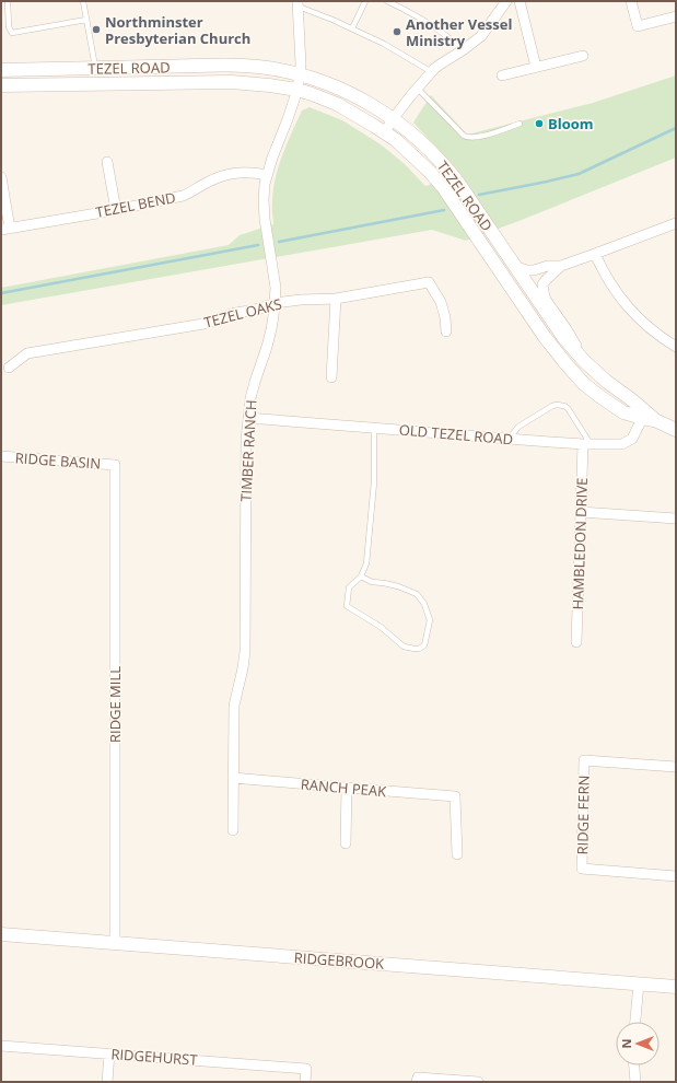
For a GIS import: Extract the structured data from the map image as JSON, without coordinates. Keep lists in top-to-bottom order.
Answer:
{
  "streets": {
    "main road": ["TEZEL ROAD", "RIDGEBROOK"],
    "street": [
      "TEZEL BEND",
      "TEZEL OAKS",
      "OLD TEZEL ROAD",
      "TIMBER RANCH",
      "RIDGE BASIN",
      "HAMBLEDON DRIVE",
      "RIDGE MILL",
      "RANCH PEAK",
      "RIDGE FERN",
      "RIDGEHURST"
    ]
  },
  "crossings": [
    ["TEZEL ROAD", "OLD TEZEL ROAD"],
    ["TEZEL ROAD", "TIMBER RANCH"],
    ["TEZEL BEND", "TIMBER RANCH"],
    ["TEZEL OAKS", "TIMBER RANCH"],
    ["OLD TEZEL ROAD", "TIMBER RANCH"],
    ["OLD TEZEL ROAD", "HAMBLEDON DRIVE"],
    ["TIMBER RANCH", "RANCH PEAK"],
    ["RIDGE BASIN", "RIDGE MILL"],
    ["RIDGE MILL", "RIDGEBROOK"]
  ],
  "places": ["Northminster Presbyterian Church", "Another Vessel Ministry", "Bloom"],
  "north": "left"
}
